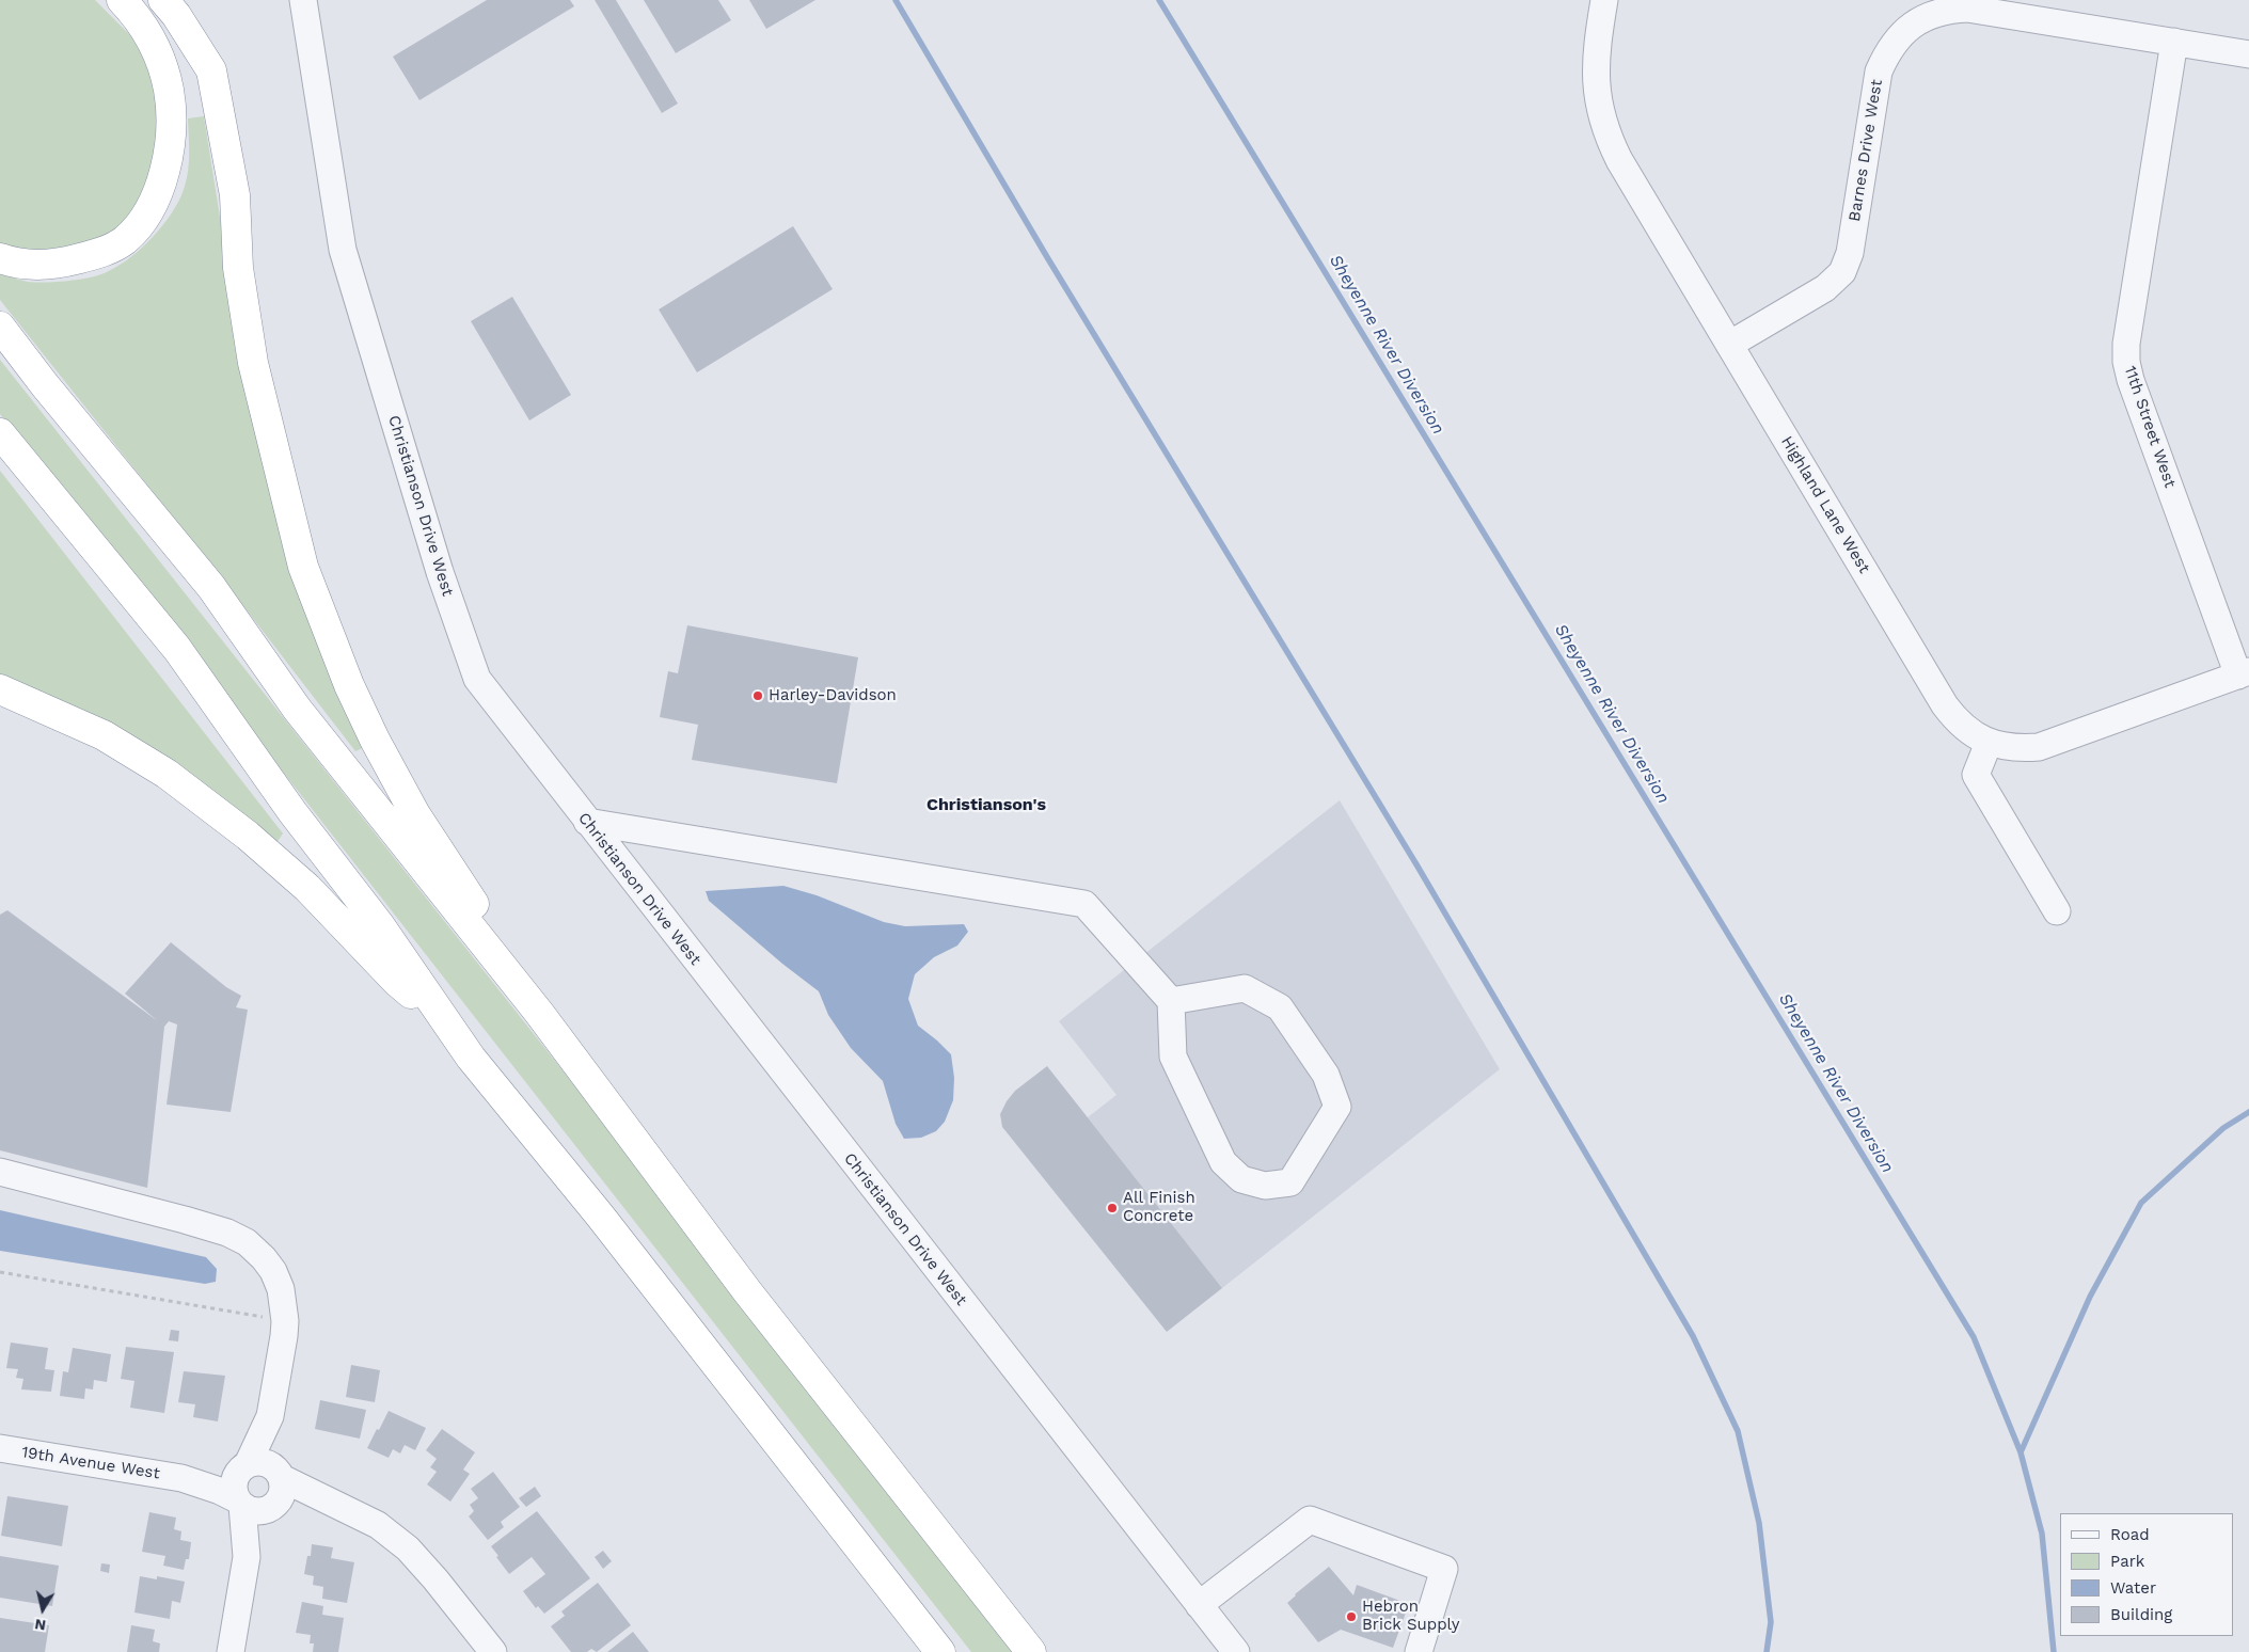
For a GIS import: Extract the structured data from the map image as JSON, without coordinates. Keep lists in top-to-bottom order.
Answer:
{
  "streets": {
    "street": [
      "Barnes Drive West",
      "11th Street West",
      "Highland Lane West",
      "Christianson Drive West",
      "19th Avenue West"
    ]
  },
  "crossings": [
    ["Barnes Drive West", "11th Street West"],
    ["Barnes Drive West", "Highland Lane West"],
    ["11th Street West", "Highland Lane West"]
  ],
  "districts": ["Christianson's"],
  "water": ["Sheyenne River Diversion"],
  "places": ["Harley-Davidson", "All Finish Concrete", "Hebron Brick Supply"],
  "legend": [
    "Road",
    "Park",
    "Water",
    "Building"
  ],
  "north": "bottom"
}
